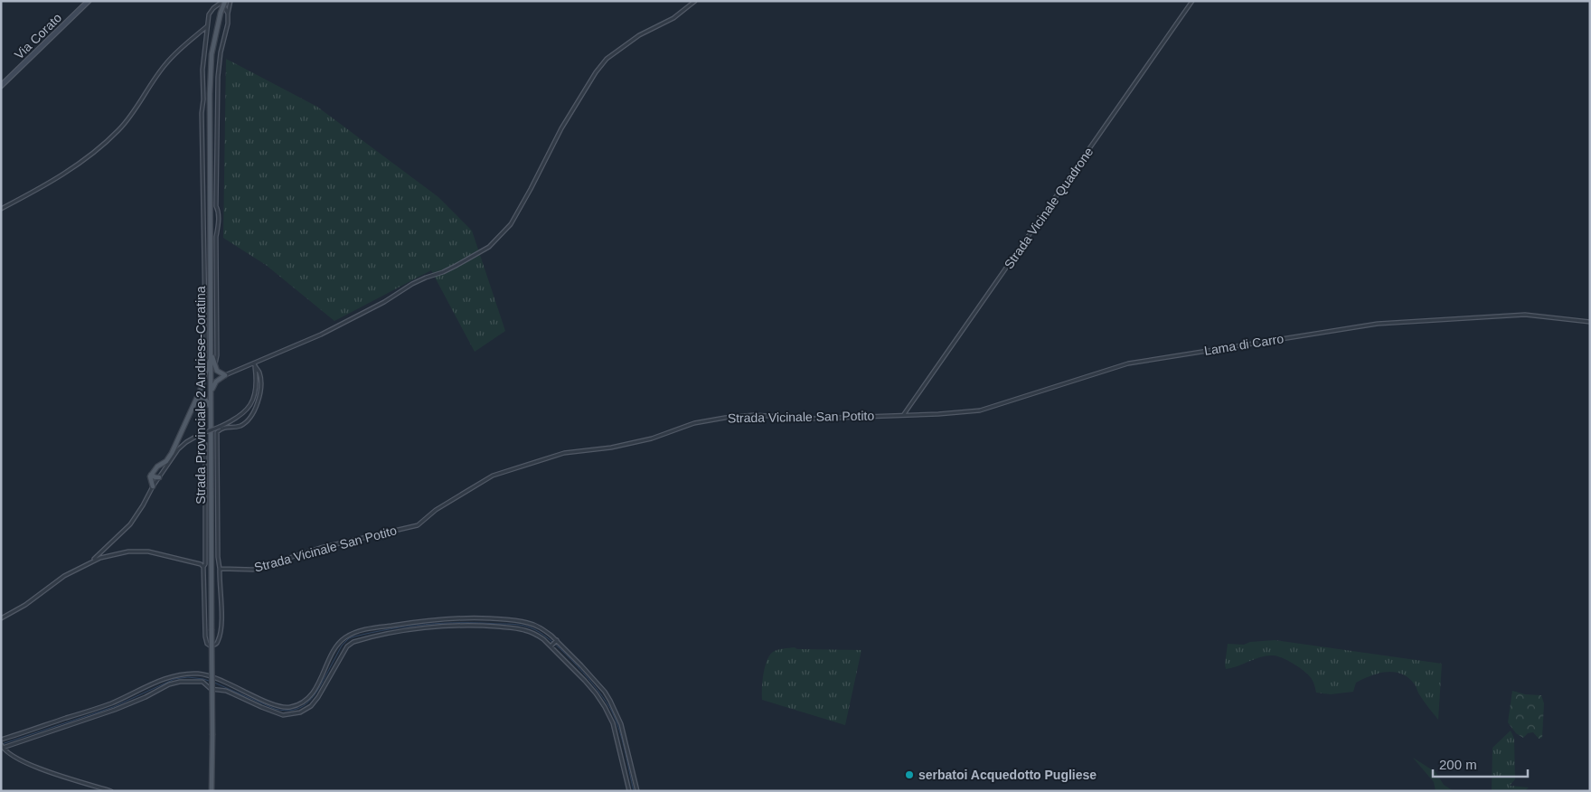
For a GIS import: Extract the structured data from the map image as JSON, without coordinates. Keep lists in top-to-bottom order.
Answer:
{
  "streets": {
    "main road": ["Via Corato", "Strada Provinciale 2 Andriese-Coratina"],
    "street": ["Strada Vicinale Quadrone", "Lama di Carro", "Strada Vicinale San Potito"]
  },
  "crossings": [
    ["Strada Vicinale Quadrone", "Lama di Carro"],
    ["Strada Vicinale Quadrone", "Strada Vicinale San Potito"],
    ["Lama di Carro", "Strada Vicinale San Potito"]
  ],
  "places": ["serbatoi Acquedotto Pugliese"],
  "scale_bar": "200 m"
}
